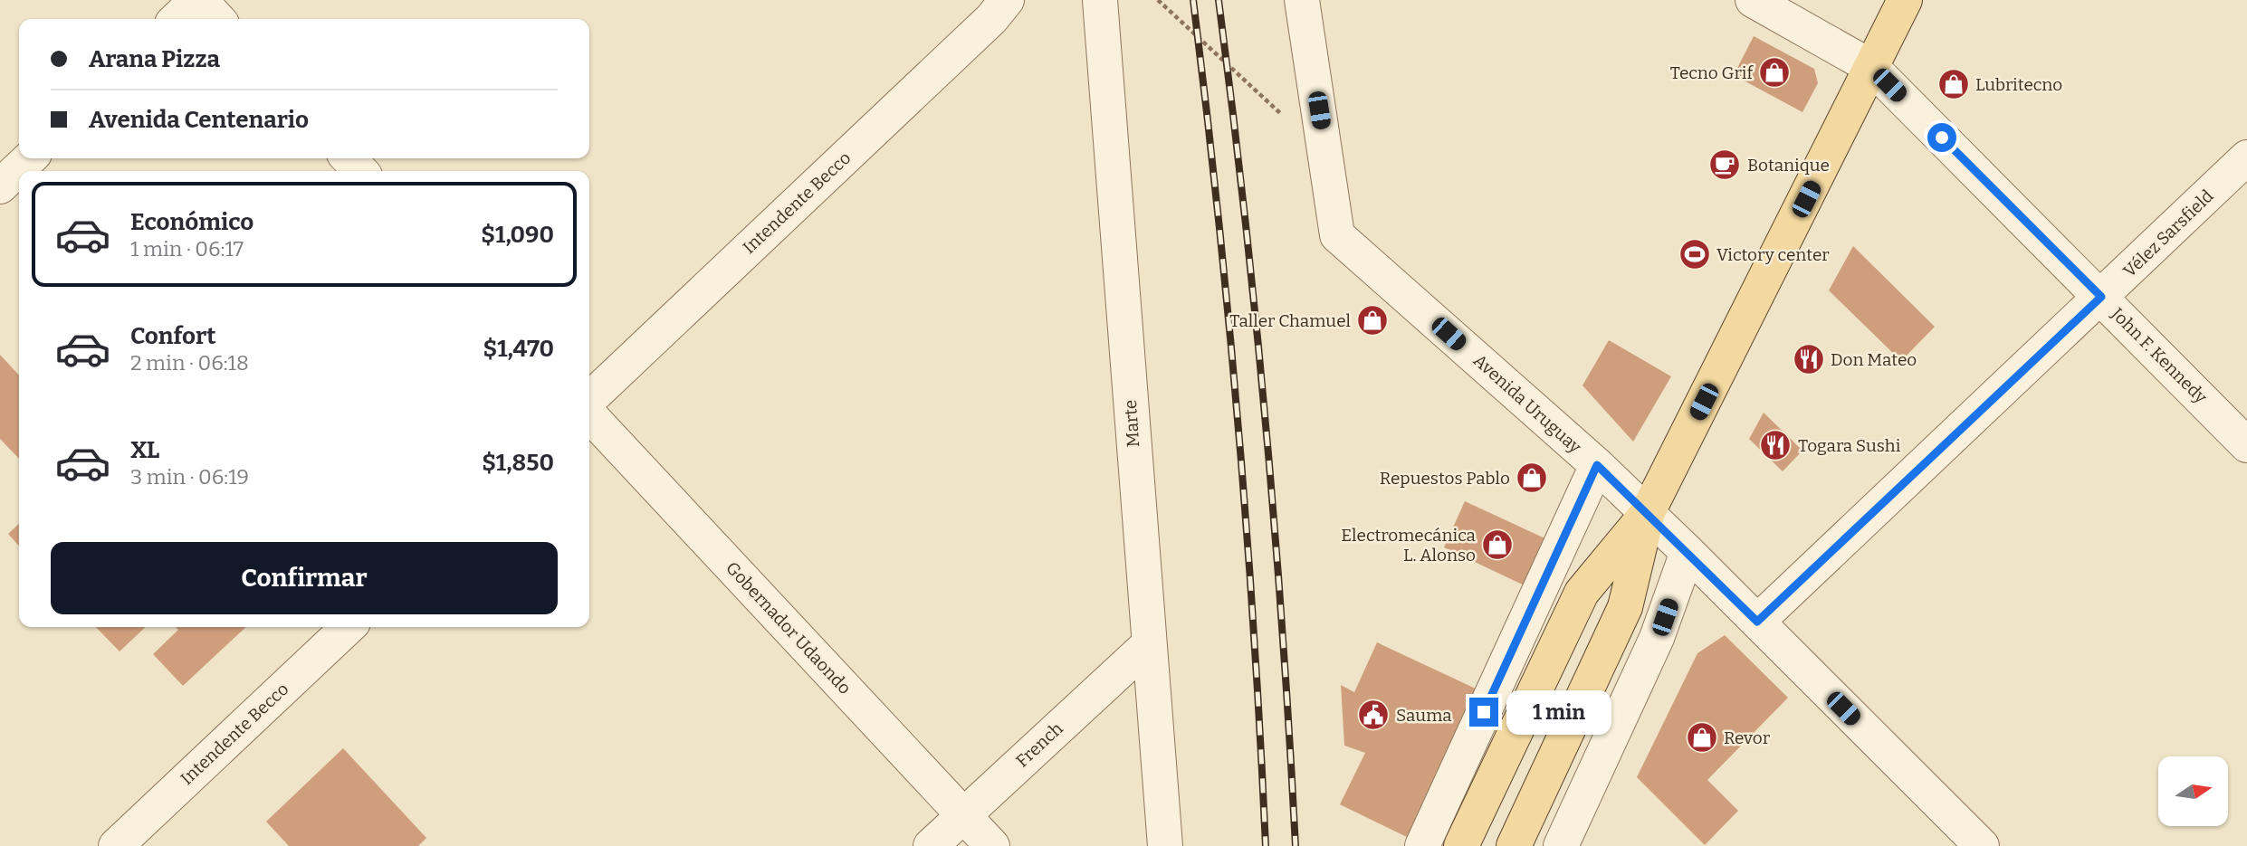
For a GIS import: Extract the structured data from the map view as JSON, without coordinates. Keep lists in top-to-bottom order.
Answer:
{
  "streets": {
    "street": [
      "Intendente Becco",
      "Vélez Sarsfield",
      "John F. Kennedy",
      "Avenida Uruguay",
      "Marte",
      "Gobernador Udaondo",
      "French"
    ]
  },
  "crossings": [
    ["Vélez Sarsfield", "John F. Kennedy"],
    ["Vélez Sarsfield", "Avenida Uruguay"],
    ["Marte", "French"],
    ["Gobernador Udaondo", "French"]
  ],
  "places": {
    "shop": [
      "Tecno Grif",
      "Lubritecno",
      "Taller Chamuel",
      "Repuestos Pablo",
      "Electromecánica L. Alonso",
      "Revor"
    ],
    "cafe": ["Botanique"],
    "sports": ["Victory center"],
    "restaurant": ["Don Mateo", "Togara Sushi"],
    "public building": ["Sauma"]
  },
  "north": "right",
  "page": {
    "banner": ["Arana Pizza", "Avenida Centenario"],
    "list": [
      {
        "name": "Económico",
        "note": "1 min · 06:17",
        "value": "$1,090"
      },
      {
        "name": "Confort",
        "note": "2 min · 06:18",
        "value": "$1,470"
      },
      {
        "name": "XL",
        "note": "3 min · 06:19",
        "value": "$1,850"
      }
    ],
    "buttons": "Confirmar",
    "bubble": "1 min"
  }
}
